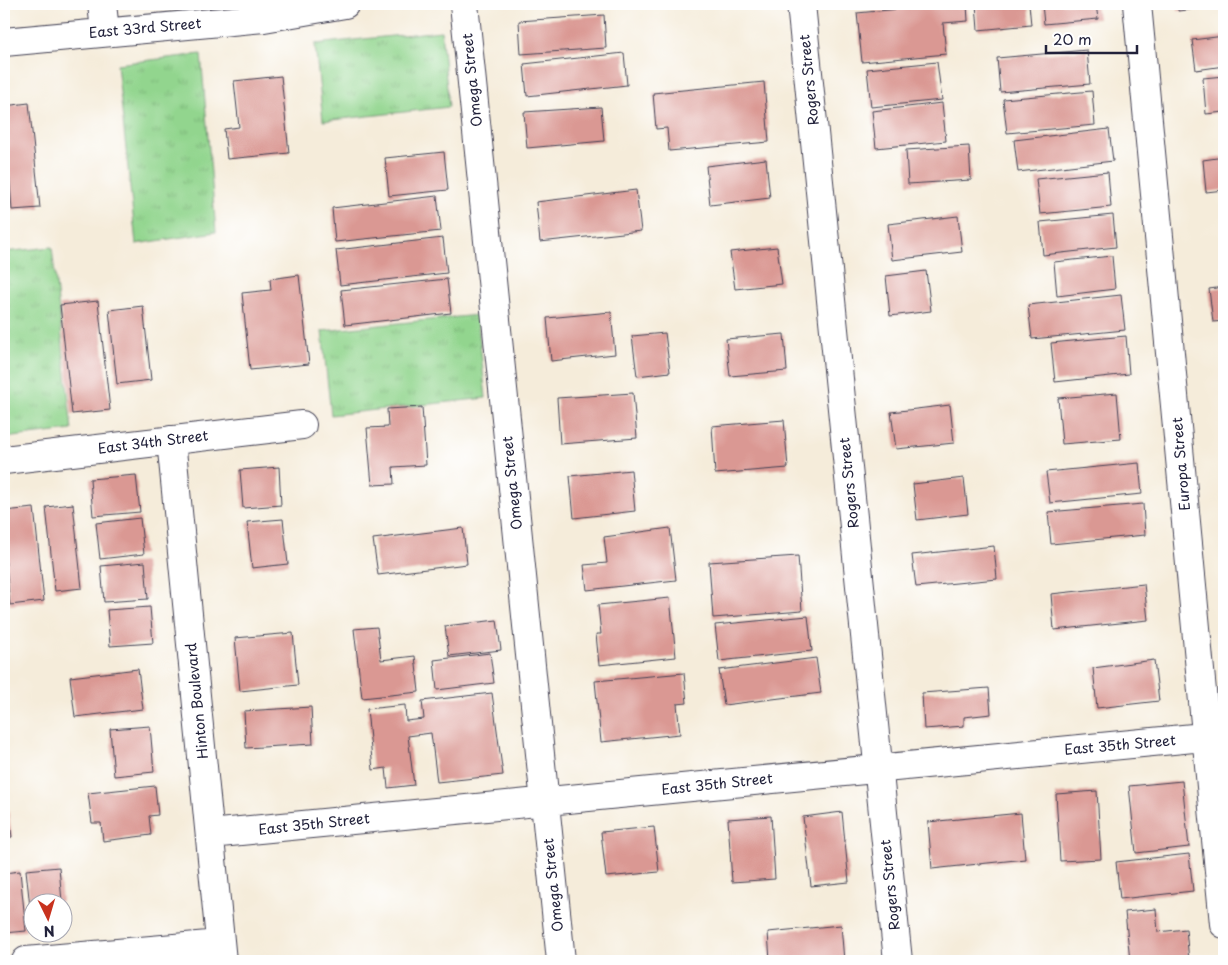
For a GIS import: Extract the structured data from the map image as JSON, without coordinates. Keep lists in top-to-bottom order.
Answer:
{
  "streets": {
    "street": [
      "East 33rd Street",
      "Omega Street",
      "Rogers Street",
      "East 34th Street",
      "Europa Street",
      "Hinton Boulevard",
      "East 35th Street"
    ]
  },
  "crossings": [
    ["Omega Street", "East 35th Street"],
    ["Rogers Street", "East 35th Street"],
    ["East 34th Street", "Hinton Boulevard"],
    ["Europa Street", "East 35th Street"],
    ["Hinton Boulevard", "East 35th Street"]
  ],
  "scale_bar": "20 m",
  "north": "bottom"
}
